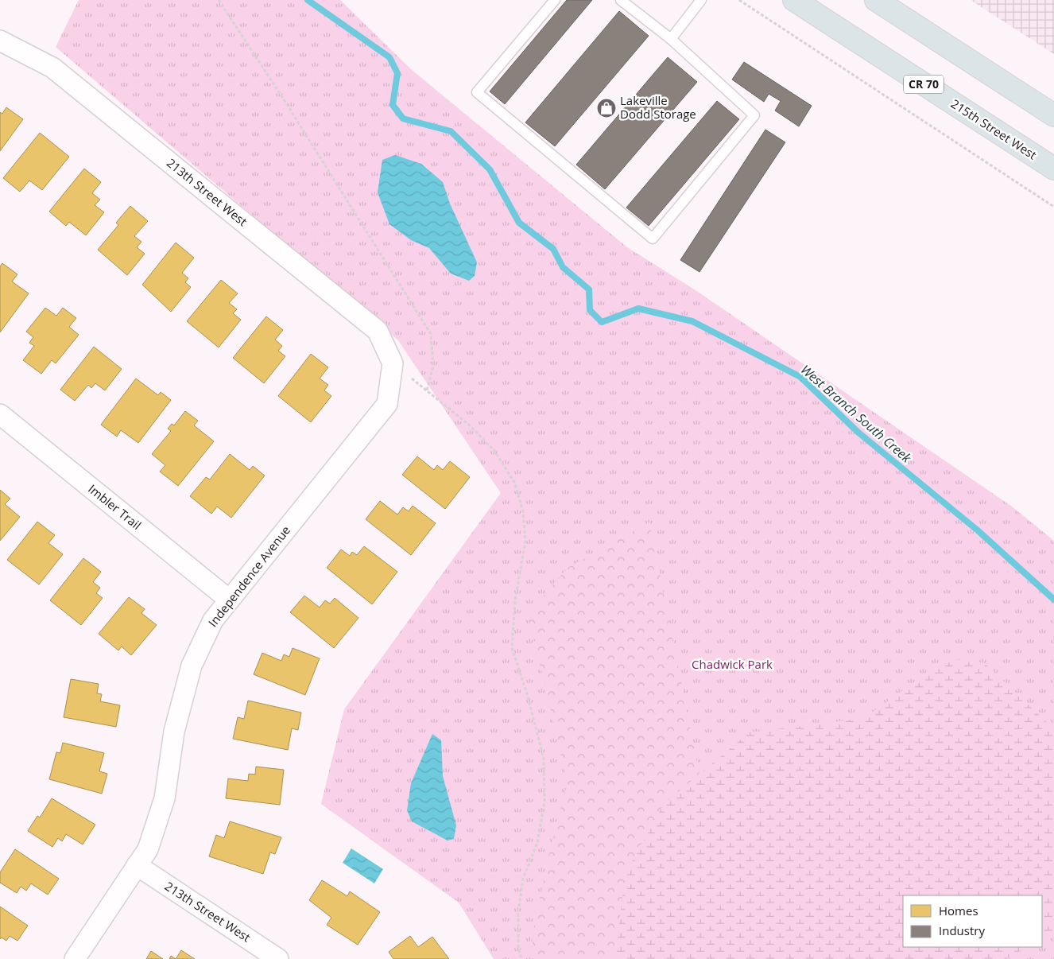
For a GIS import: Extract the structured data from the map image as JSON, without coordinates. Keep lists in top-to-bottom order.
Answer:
{
  "streets": {
    "main road": ["CR 70", "215th Street West"],
    "street": ["213th Street West", "Imbler Trail", "Independence Avenue"]
  },
  "crossings": [
    ["213th Street West", "Independence Avenue"],
    ["Imbler Trail", "Independence Avenue"]
  ],
  "water": ["West Branch South Creek"],
  "parks": ["Chadwick Park"],
  "places": {
    "shop": ["Lakeville Dodd Storage"]
  },
  "legend": ["Homes", "Industry"]
}
